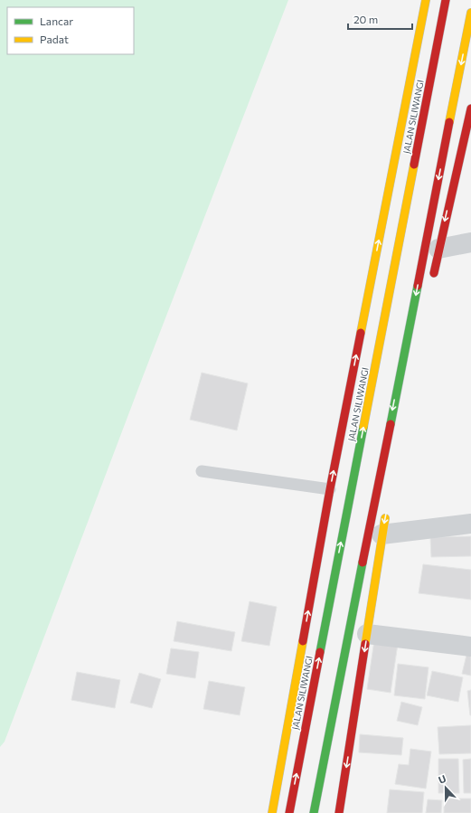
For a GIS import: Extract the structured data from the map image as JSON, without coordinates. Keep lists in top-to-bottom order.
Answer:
{
  "streets": {
    "highway": ["JALAN SILIWANGI"]
  },
  "legend": ["Lancar", "Padat"],
  "scale_bar": "20 m",
  "north": "top"
}
